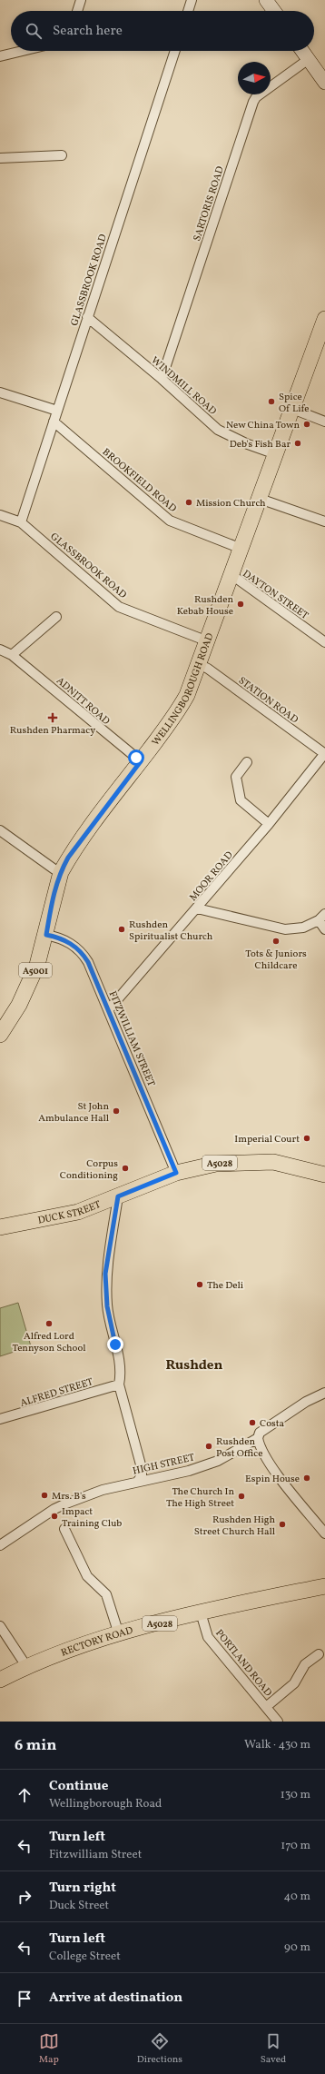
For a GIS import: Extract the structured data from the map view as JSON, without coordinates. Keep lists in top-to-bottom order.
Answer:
{
  "streets": {
    "main road": [
      "WELLINGBOROUGH ROAD",
      "A5001",
      "A5028",
      "DUCK STREET",
      "RECTORY ROAD"
    ],
    "street": [
      "SARTORIS ROAD",
      "GLASSBROOK ROAD",
      "WINDMILL ROAD",
      "BROOKFIELD ROAD",
      "DAYTON STREET",
      "STATION ROAD",
      "ADNITT ROAD",
      "MOOR ROAD",
      "FITZWILLIAM STREET",
      "ALFRED STREET",
      "HIGH STREET",
      "PORTLAND ROAD"
    ]
  },
  "crossings": [
    ["SARTORIS ROAD", "WINDMILL ROAD"],
    ["GLASSBROOK ROAD", "WINDMILL ROAD"],
    ["GLASSBROOK ROAD", "BROOKFIELD ROAD"],
    ["GLASSBROOK ROAD", "WELLINGBOROUGH ROAD"],
    ["WINDMILL ROAD", "WELLINGBOROUGH ROAD"],
    ["BROOKFIELD ROAD", "WELLINGBOROUGH ROAD"],
    ["DAYTON STREET", "WELLINGBOROUGH ROAD"],
    ["WELLINGBOROUGH ROAD", "STATION ROAD"],
    ["WELLINGBOROUGH ROAD", "ADNITT ROAD"],
    ["WELLINGBOROUGH ROAD", "FITZWILLIAM STREET"],
    ["STATION ROAD", "MOOR ROAD"],
    ["MOOR ROAD", "FITZWILLIAM STREET"],
    ["FITZWILLIAM STREET", "DUCK STREET"],
    ["RECTORY ROAD", "PORTLAND ROAD"]
  ],
  "districts": ["Rushden"],
  "places": {
    "other": [
      "Spice Of Life",
      "New China Town",
      "Deb's Fish Bar",
      "Mission Church",
      "Rushden Kebab House",
      "Rushden Spiritualist Church",
      "Tots & Juniors Childcare",
      "St John Ambulance Hall",
      "Imperial Court",
      "Corpus Conditioning",
      "The Deli",
      "Alfred Lord Tennyson School",
      "Costa",
      "Rushden Post Office",
      "Espin House",
      "Mrs. B's",
      "The Church In The High Street",
      "Impact Training Club",
      "Rushden High Street Church Hall"
    ],
    "health": ["Rushden Pharmacy"]
  },
  "north": "right",
  "page": {
    "search": "Search here",
    "heading": ["6 min", "Walk · 430 m"],
    "list": [
      ["Continue", "Wellingborough Road", "130 m"],
      ["Turn left", "Fitzwilliam Street", "170 m"],
      ["Turn right", "Duck Street", "40 m"],
      ["Turn left", "College Street", "90 m"],
      "Arrive at destination"
    ],
    "nav": ["Map", "Directions", "Saved"]
  }
}
